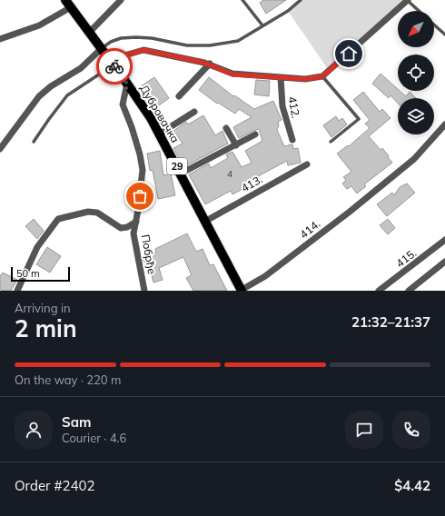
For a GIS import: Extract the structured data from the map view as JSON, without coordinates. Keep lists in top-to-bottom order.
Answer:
{
  "streets": {
    "main road": ["Дубровачка", "29"],
    "street": [
      "412.",
      "413.",
      "414.",
      "Побрђе",
      "415."
    ]
  },
  "crossings": [
    ["412.", "Дубровачка"],
    ["Дубровачка", "29"],
    ["Дубровачка", "413."],
    ["Дубровачка", "414."],
    ["Дубровачка", "Побрђе"]
  ],
  "house_numbers": ["4"],
  "scale_bar": "50 m",
  "north": "bottom left",
  "page": {
    "scale": "50 m",
    "heading": ["2 min", "Arriving in", "21:32–21:37"],
    "panel": [
      "Sam",
      "Courier · 4.6",
      "Order #2402",
      "$4.42"
    ],
    "bar": "On the way · 220 m"
  }
}
